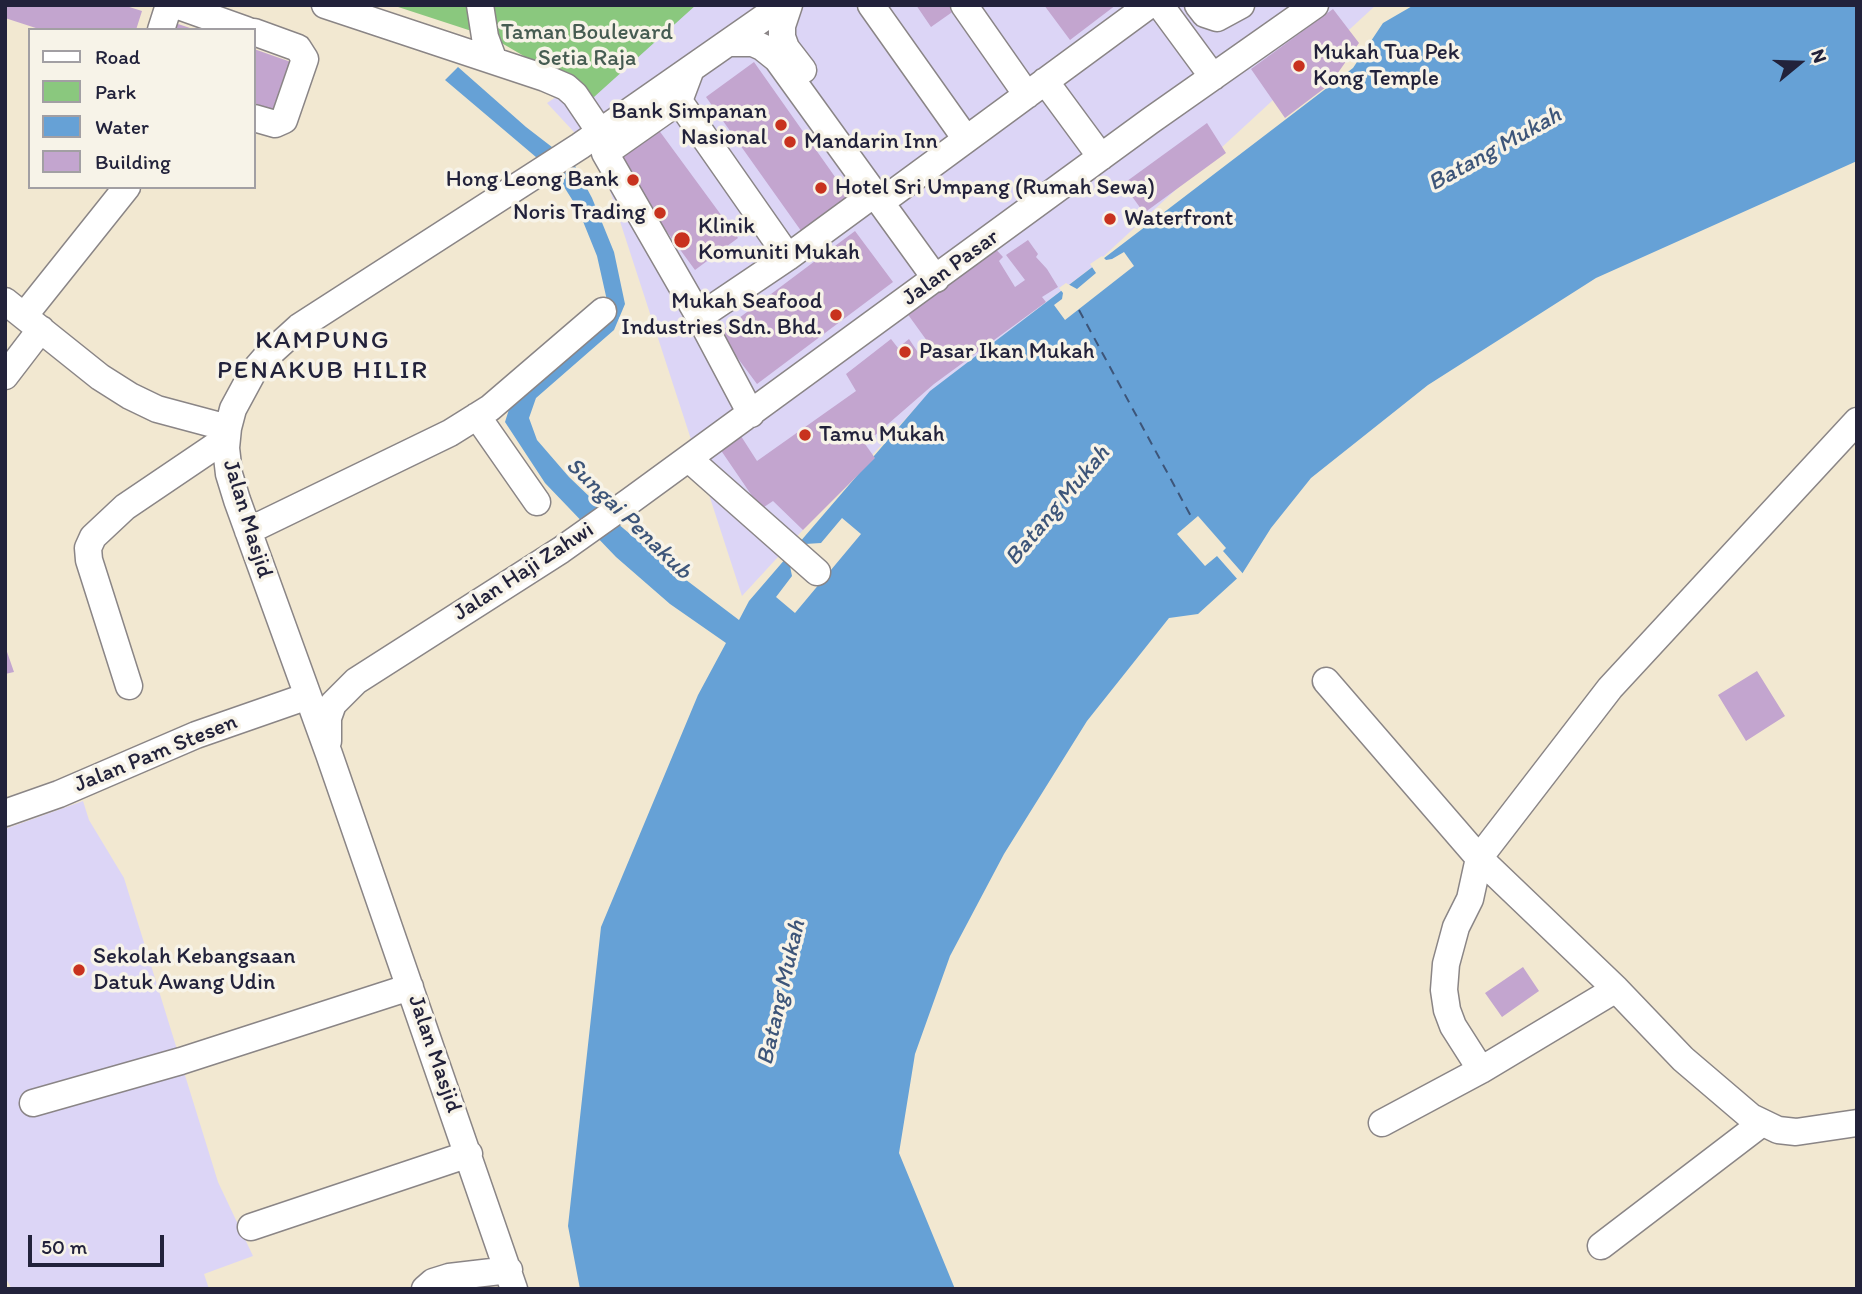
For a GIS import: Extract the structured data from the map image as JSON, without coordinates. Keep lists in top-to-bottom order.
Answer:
{
  "streets": {
    "street": [
      "Jalan Pasar",
      "Jalan Masjid",
      "Jalan Haji Zahwi",
      "Jalan Pam Stesen"
    ]
  },
  "crossings": [
    ["Jalan Pasar", "Jalan Haji Zahwi"],
    ["Jalan Masjid", "Jalan Haji Zahwi"],
    ["Jalan Masjid", "Jalan Pam Stesen"],
    ["Jalan Haji Zahwi", "Jalan Pam Stesen"]
  ],
  "districts": ["KAMPUNG PENAKUB HILIR"],
  "water": ["Batang Mukah", "Sungai Penakub"],
  "parks": ["Taman Boulevard Setia Raja"],
  "places": [
    "Mukah Tua Pek Kong Temple",
    "Bank Simpanan Nasional",
    "Mandarin Inn",
    "Hong Leong Bank",
    "Hotel Sri Umpang (Rumah Sewa)",
    "Noris Trading",
    "Waterfront",
    "Klinik Komuniti Mukah",
    "Mukah Seafood Industries Sdn. Bhd.",
    "Pasar Ikan Mukah",
    "Tamu Mukah",
    "Sekolah Kebangsaan Datuk Awang Udin"
  ],
  "legend": [
    "Road",
    "Park",
    "Water",
    "Building"
  ],
  "scale_bar": "50 m",
  "north": "right"
}
